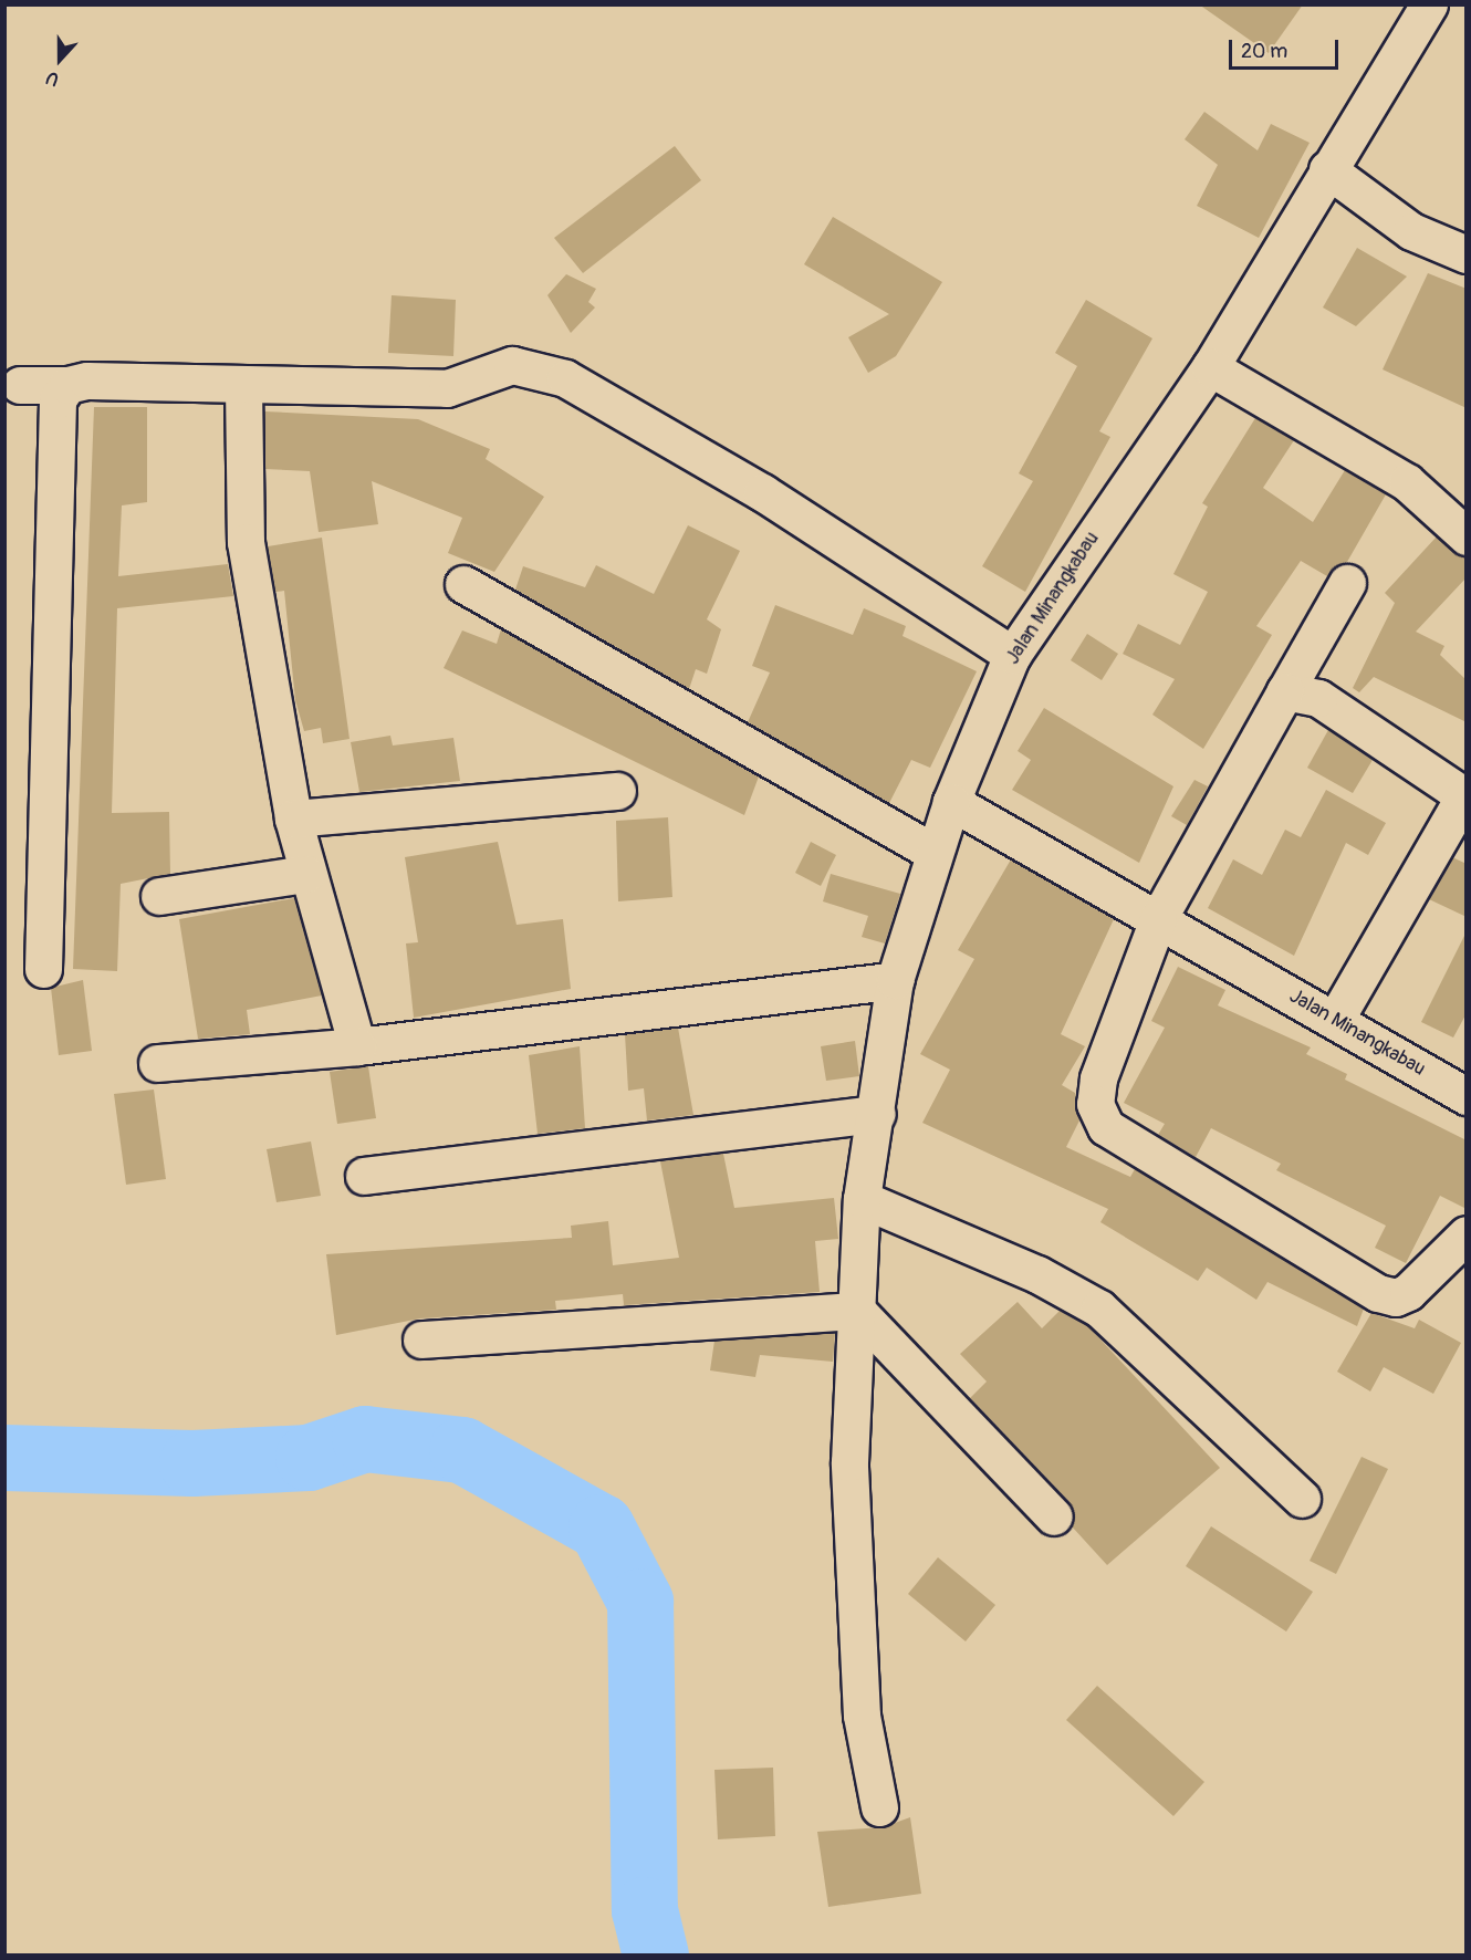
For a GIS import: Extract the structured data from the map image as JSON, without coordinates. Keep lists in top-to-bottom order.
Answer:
{
  "streets": {
    "street": ["Jalan Minangkabau"]
  },
  "scale_bar": "20 m",
  "north": "bottom"
}
